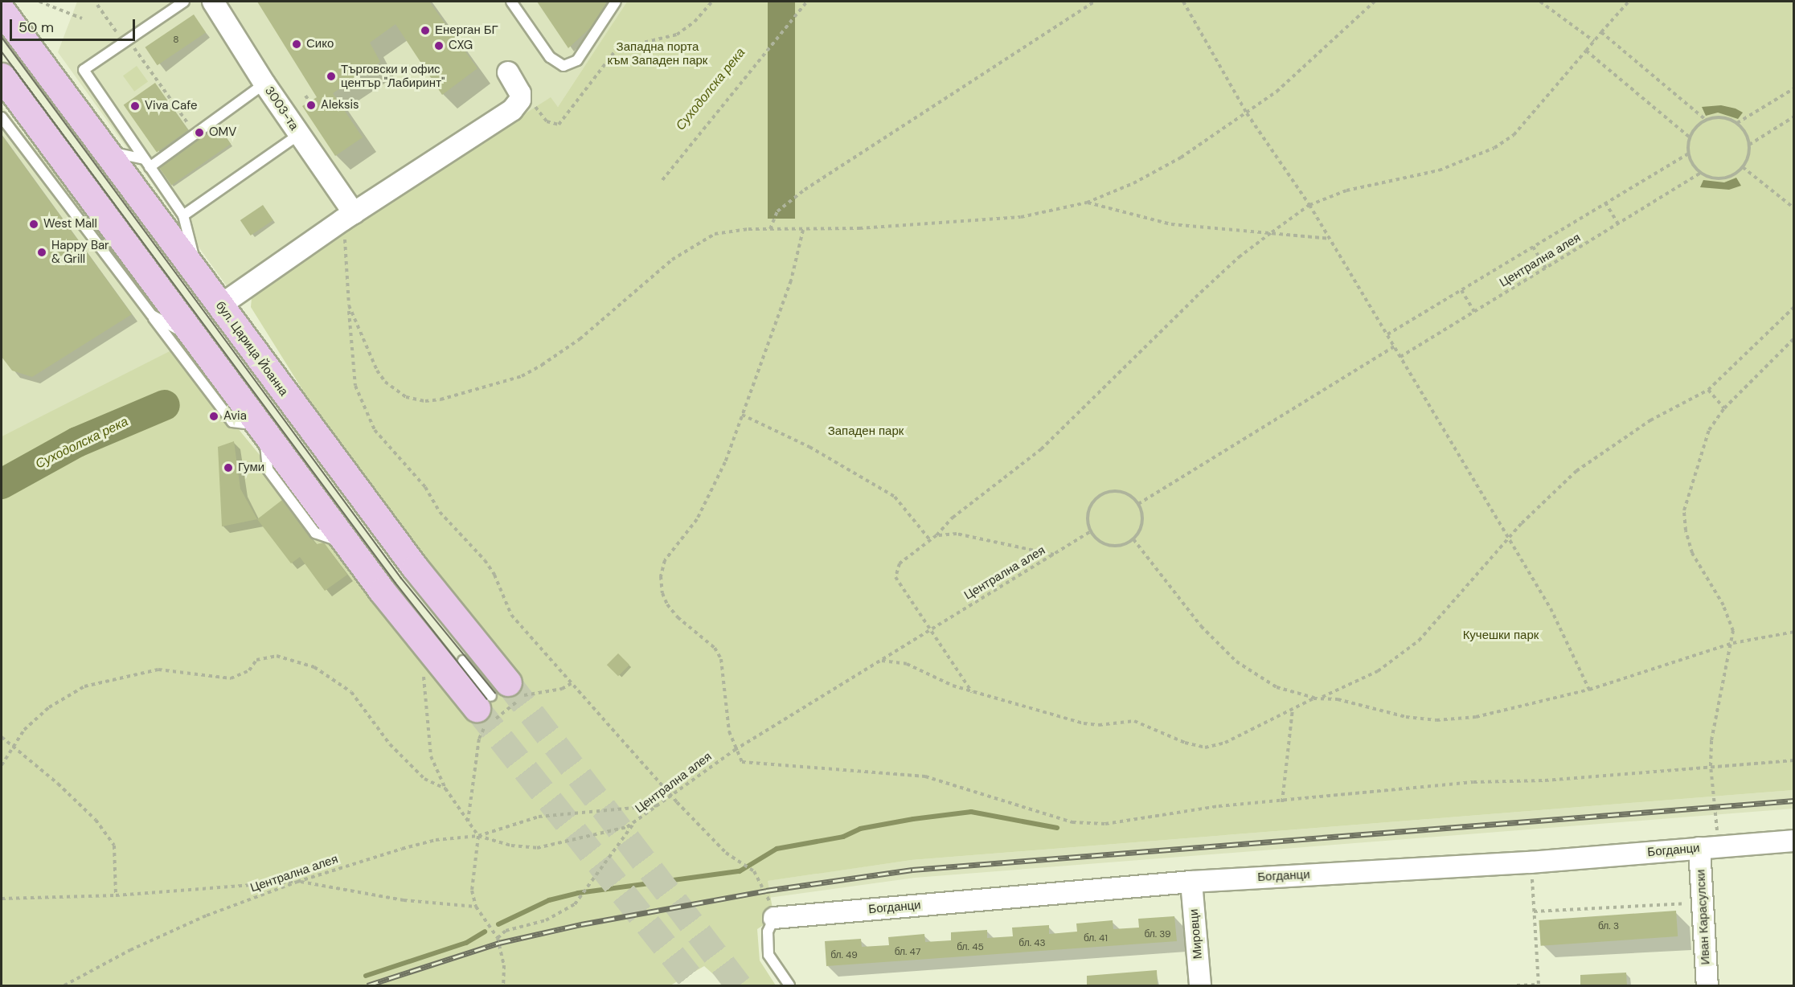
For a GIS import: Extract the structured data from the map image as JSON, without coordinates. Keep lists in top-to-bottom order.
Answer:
{
  "streets": {
    "main road": ["бул. Царица Йоанна"],
    "street": [
      "3003-та",
      "Богданци",
      "Иван Карасулски",
      "Мировци"
    ],
    "path": ["Централна алея"]
  },
  "crossings": [
    ["Богданци", "Иван Карасулски"],
    ["Богданци", "Мировци"]
  ],
  "water": ["Суходолска река"],
  "parks": ["Западна порта към Западен парк", "Западен парк", "Кучешки парк"],
  "places": [
    "Енерган БГ",
    "Сико",
    "CXG",
    "Търговски и офис център \"Лабиринт\"",
    "Aleksis",
    "Viva Cafe",
    "OMV",
    "West Mall",
    "Happy Bar & Grill",
    "Avia",
    "Гуми"
  ],
  "house_numbers": [
    "8",
    "бл. 3",
    "бл. 39",
    "бл. 41",
    "бл. 43",
    "бл. 45",
    "бл. 47",
    "бл. 49"
  ],
  "scale_bar": "50 m"
}
